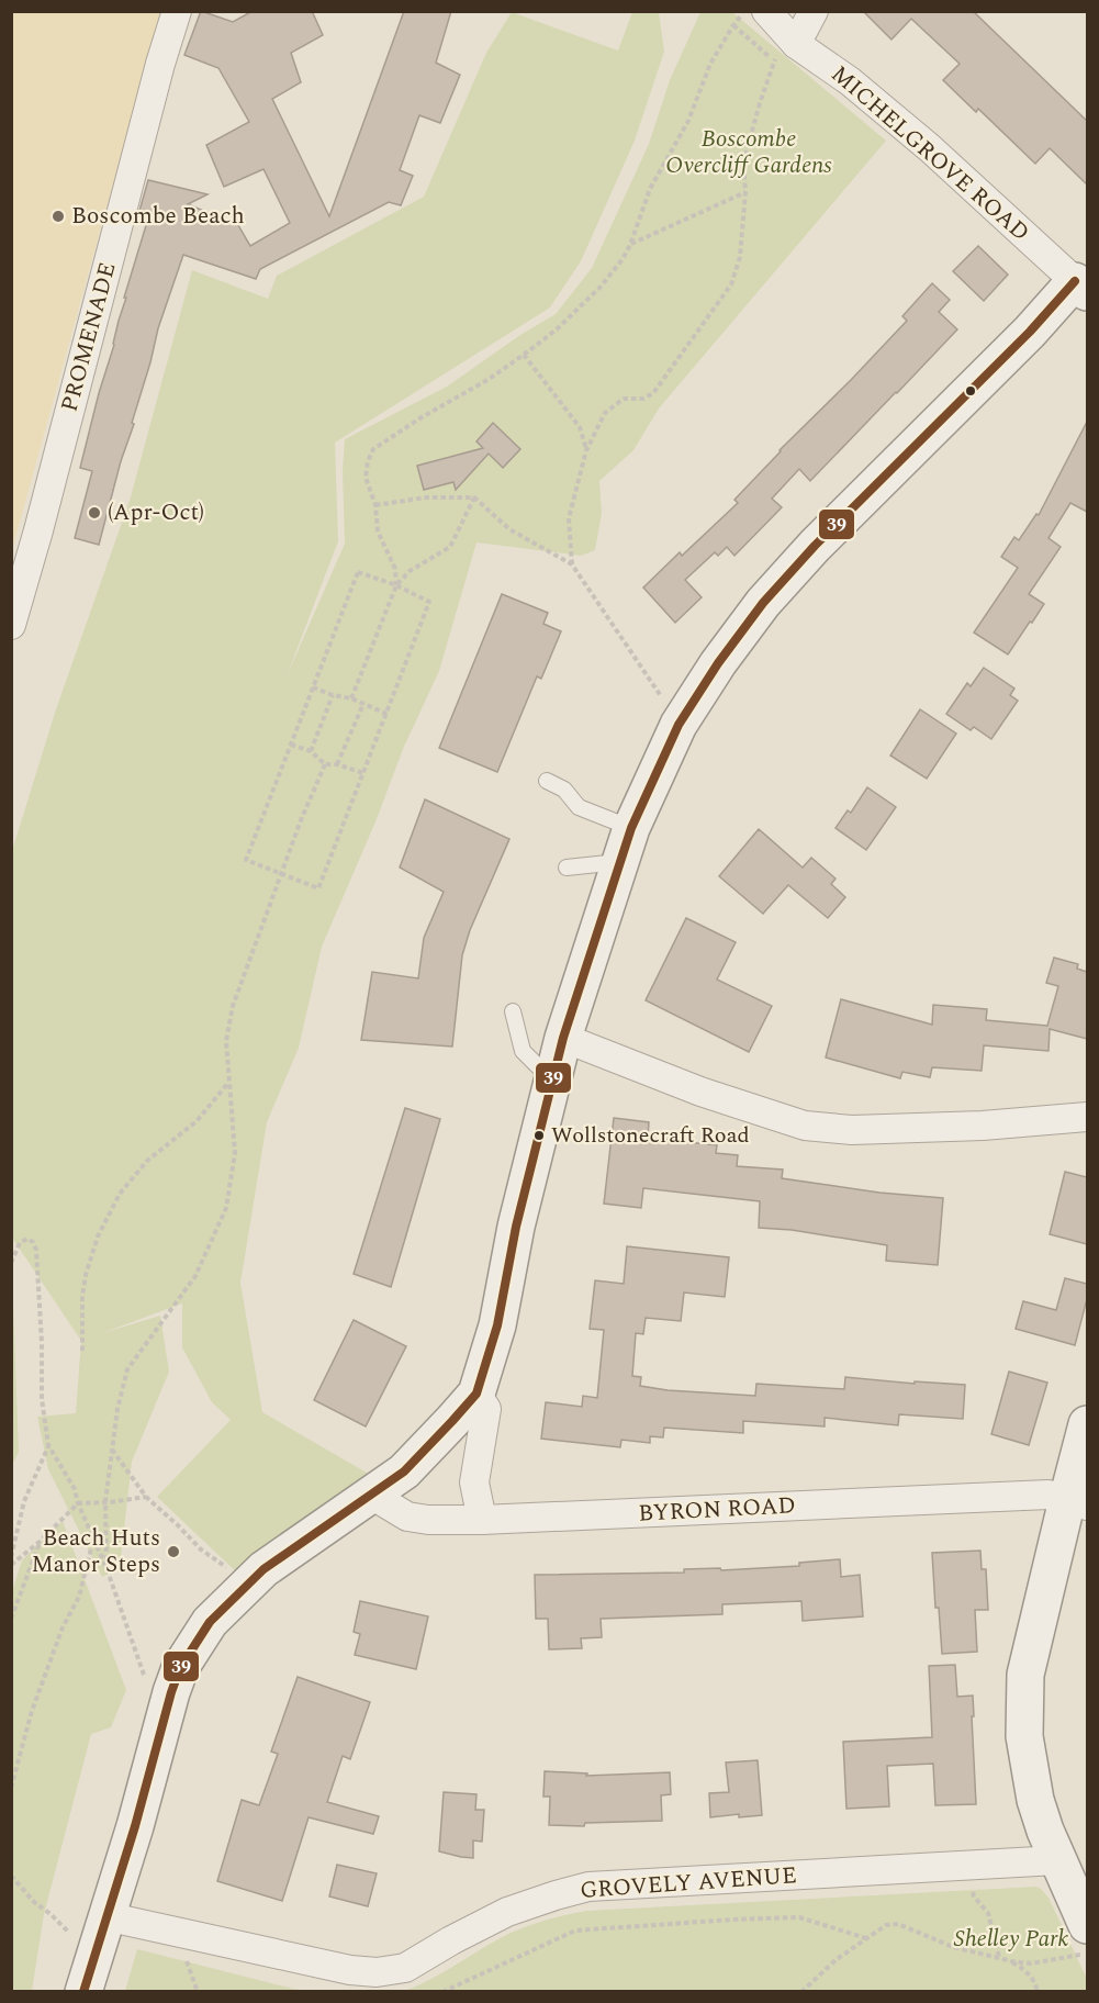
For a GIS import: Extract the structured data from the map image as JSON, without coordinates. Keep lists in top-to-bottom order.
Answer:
{
  "streets": {
    "street": [
      "MICHELGROVE ROAD",
      "PROMENADE",
      "BYRON ROAD",
      "GROVELY AVENUE"
    ]
  },
  "parks": ["Boscombe Overcliff Gardens", "Shelley Park"],
  "places": [
    "Boscombe Beach",
    "(Apr-Oct)",
    "Wollstonecraft Road",
    "Beach Huts Manor Steps"
  ],
  "lines": ["transit line 39"]
}
